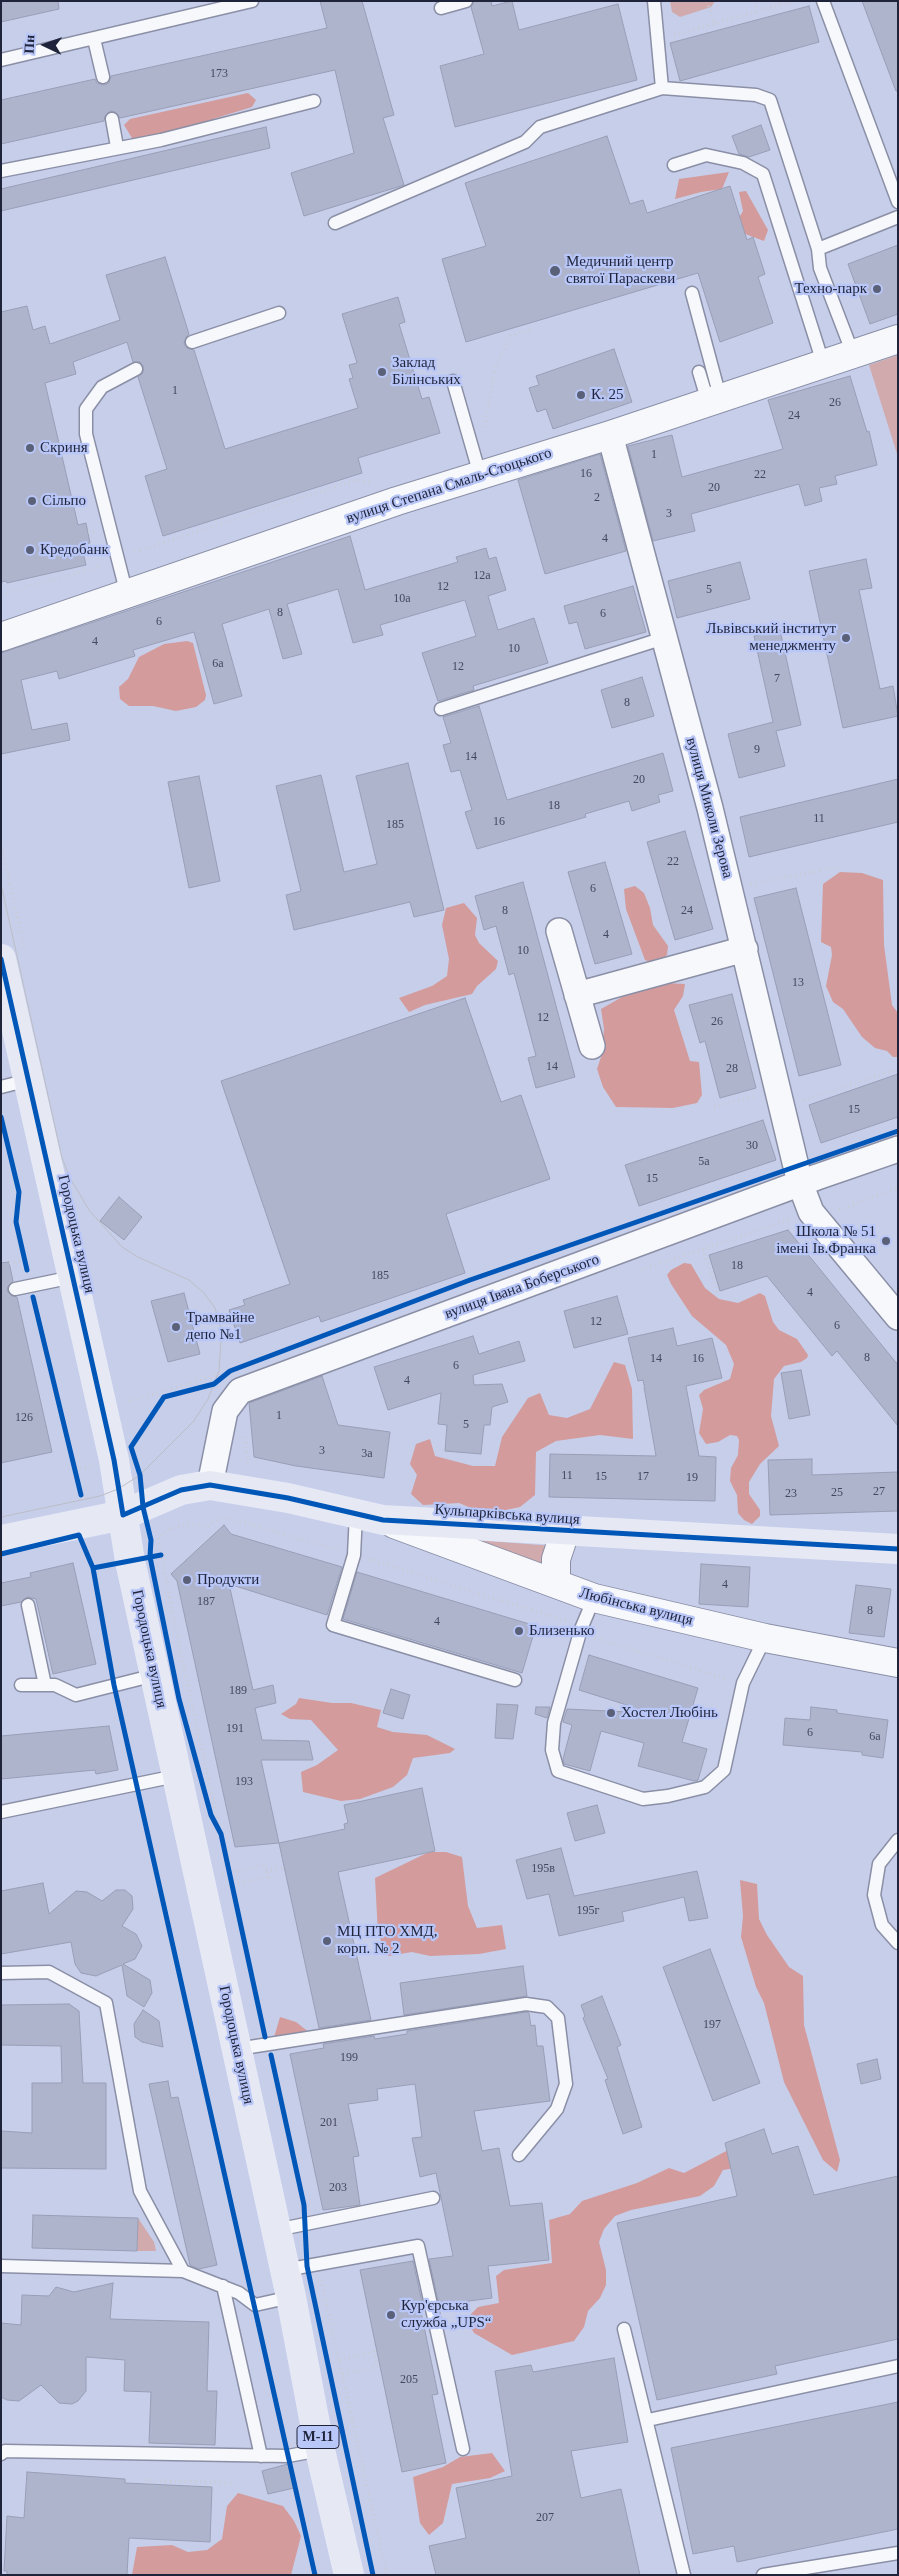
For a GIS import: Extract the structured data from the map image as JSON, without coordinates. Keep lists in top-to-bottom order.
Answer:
{
  "streets": {
    "main road": ["Городоцька вулиця", "Кульпарківська вулиця", "М-11"],
    "street": [
      "вулиця Степана Смаль-Стоцького",
      "вулиця Миколи Зерова",
      "вулиця Івана Боберського",
      "Любінська вулиця"
    ]
  },
  "crossings": [
    ["вулиця Степана Смаль-Стоцького", "вулиця Миколи Зерова"],
    ["вулиця Миколи Зерова", "вулиця Івана Боберського"],
    ["Городоцька вулиця", "Кульпарківська вулиця"],
    ["вулиця Івана Боберського", "Кульпарківська вулиця"],
    ["Кульпарківська вулиця", "Любінська вулиця"]
  ],
  "places": [
    "Медичний центр святої Параскеви",
    "Техно-парк",
    "Заклад Білінських",
    "К. 25",
    "Скриня",
    "Сільпо",
    "Кредобанк",
    "Львівський інститут менеджменту",
    "Школа № 51 імені Ів.Франка",
    "Трамвайне депо №1",
    "Продукти",
    "Близенько",
    "Хостел Любінь",
    "МЦ ПТО ХМД, корп. № 2",
    "Кур'єрська служба „UPS“"
  ],
  "house_numbers": [
    "173",
    "1",
    "26",
    "24",
    "1",
    "16",
    "22",
    "20",
    "2",
    "3",
    "4",
    "12а",
    "12",
    "5",
    "10а",
    "8",
    "6",
    "6",
    "4",
    "10",
    "6а",
    "12",
    "7",
    "8",
    "9",
    "14",
    "20",
    "18",
    "11",
    "16",
    "185",
    "22",
    "6",
    "8",
    "24",
    "4",
    "10",
    "13",
    "12",
    "26",
    "14",
    "28",
    "15",
    "30",
    "5а",
    "15",
    "18",
    "185",
    "4",
    "12",
    "6",
    "8",
    "14",
    "16",
    "6",
    "4",
    "1",
    "126",
    "5",
    "3",
    "3а",
    "11",
    "15",
    "17",
    "19",
    "27",
    "25",
    "23",
    "4",
    "187",
    "8",
    "4",
    "189",
    "191",
    "6",
    "6а",
    "193",
    "195в",
    "195г",
    "197",
    "199",
    "201",
    "203",
    "205",
    "207"
  ],
  "north": "left"
}
